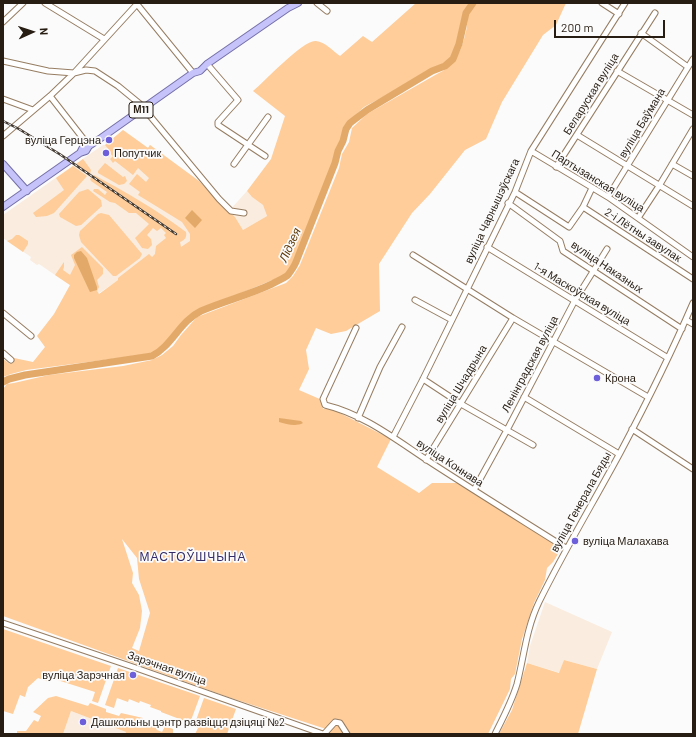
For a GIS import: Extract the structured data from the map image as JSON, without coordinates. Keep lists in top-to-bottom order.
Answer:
{
  "streets": {
    "main road": ["М11"],
    "street": [
      "Беларуская вуліца",
      "вуліца Баўмана",
      "Партызанская вуліца",
      "вуліца Чарнышэўскага",
      "2-і Лётны завулак",
      "вуліца Наказных",
      "1-я Маскоўская вуліца",
      "Ленінградская вуліца",
      "вуліца Шчадрына",
      "вуліца Коннава",
      "вуліца Генерала Бяды",
      "Зарэчная вуліца"
    ]
  },
  "crossings": [
    ["Беларуская вуліца", "Партызанская вуліца"],
    ["вуліца Баўмана", "Партызанская вуліца"],
    ["Партызанская вуліца", "вуліца Чарнышэўскага"],
    ["вуліца Чарнышэўскага", "вуліца Наказных"],
    ["вуліца Чарнышэўскага", "1-я Маскоўская вуліца"],
    ["вуліца Чарнышэўскага", "вуліца Коннава"],
    ["вуліца Наказных", "Ленінградская вуліца"],
    ["вуліца Наказных", "вуліца Генерала Бяды"],
    ["1-я Маскоўская вуліца", "Ленінградская вуліца"],
    ["1-я Маскоўская вуліца", "вуліца Генерала Бяды"],
    ["Ленінградская вуліца", "вуліца Коннава"],
    ["вуліца Шчадрына", "вуліца Коннава"],
    ["вуліца Коннава", "вуліца Генерала Бяды"]
  ],
  "districts": ["МАСТОЎШЧЫНА"],
  "water": ["Лідзея"],
  "places": [
    "вуліца Герцэна",
    "Попутчик",
    "Крона",
    "вуліца Малахава",
    "вуліца Зарэчная",
    "Дашкольны цэнтр развіцця дзіцяці №2"
  ],
  "scale_bar": "200 m",
  "north": "right"
}
